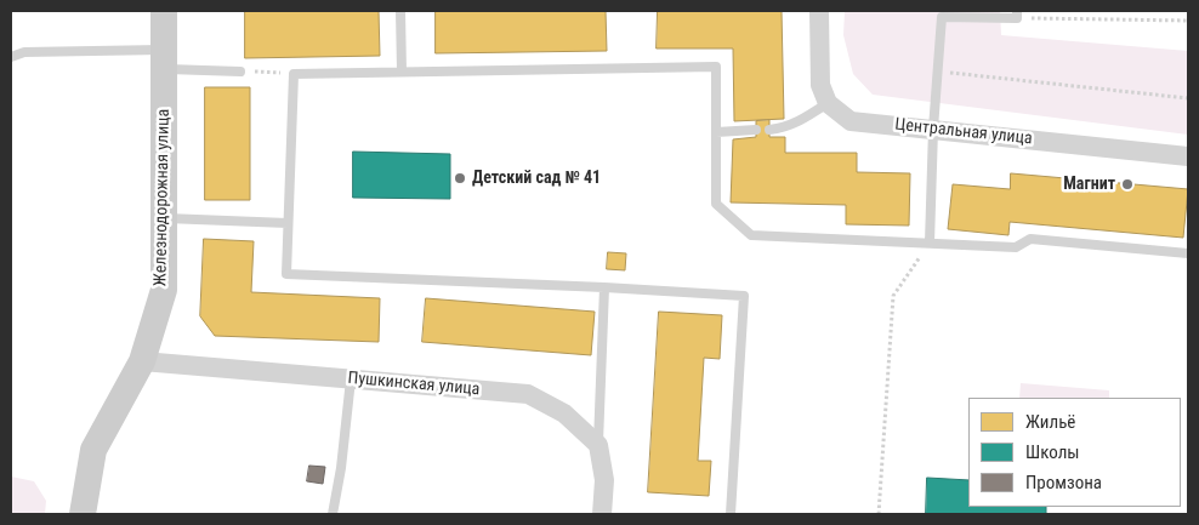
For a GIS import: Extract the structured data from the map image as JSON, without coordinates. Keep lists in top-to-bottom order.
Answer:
{
  "streets": {
    "street": ["Центральная улица", "Железнодорожная улица", "Пушкинская улица"]
  },
  "crossings": [
    ["Железнодорожная улица", "Пушкинская улица"]
  ],
  "places": ["Детский сад № 41", "Магнит"],
  "legend": ["Жильё", "Школы", "Промзона"]
}
